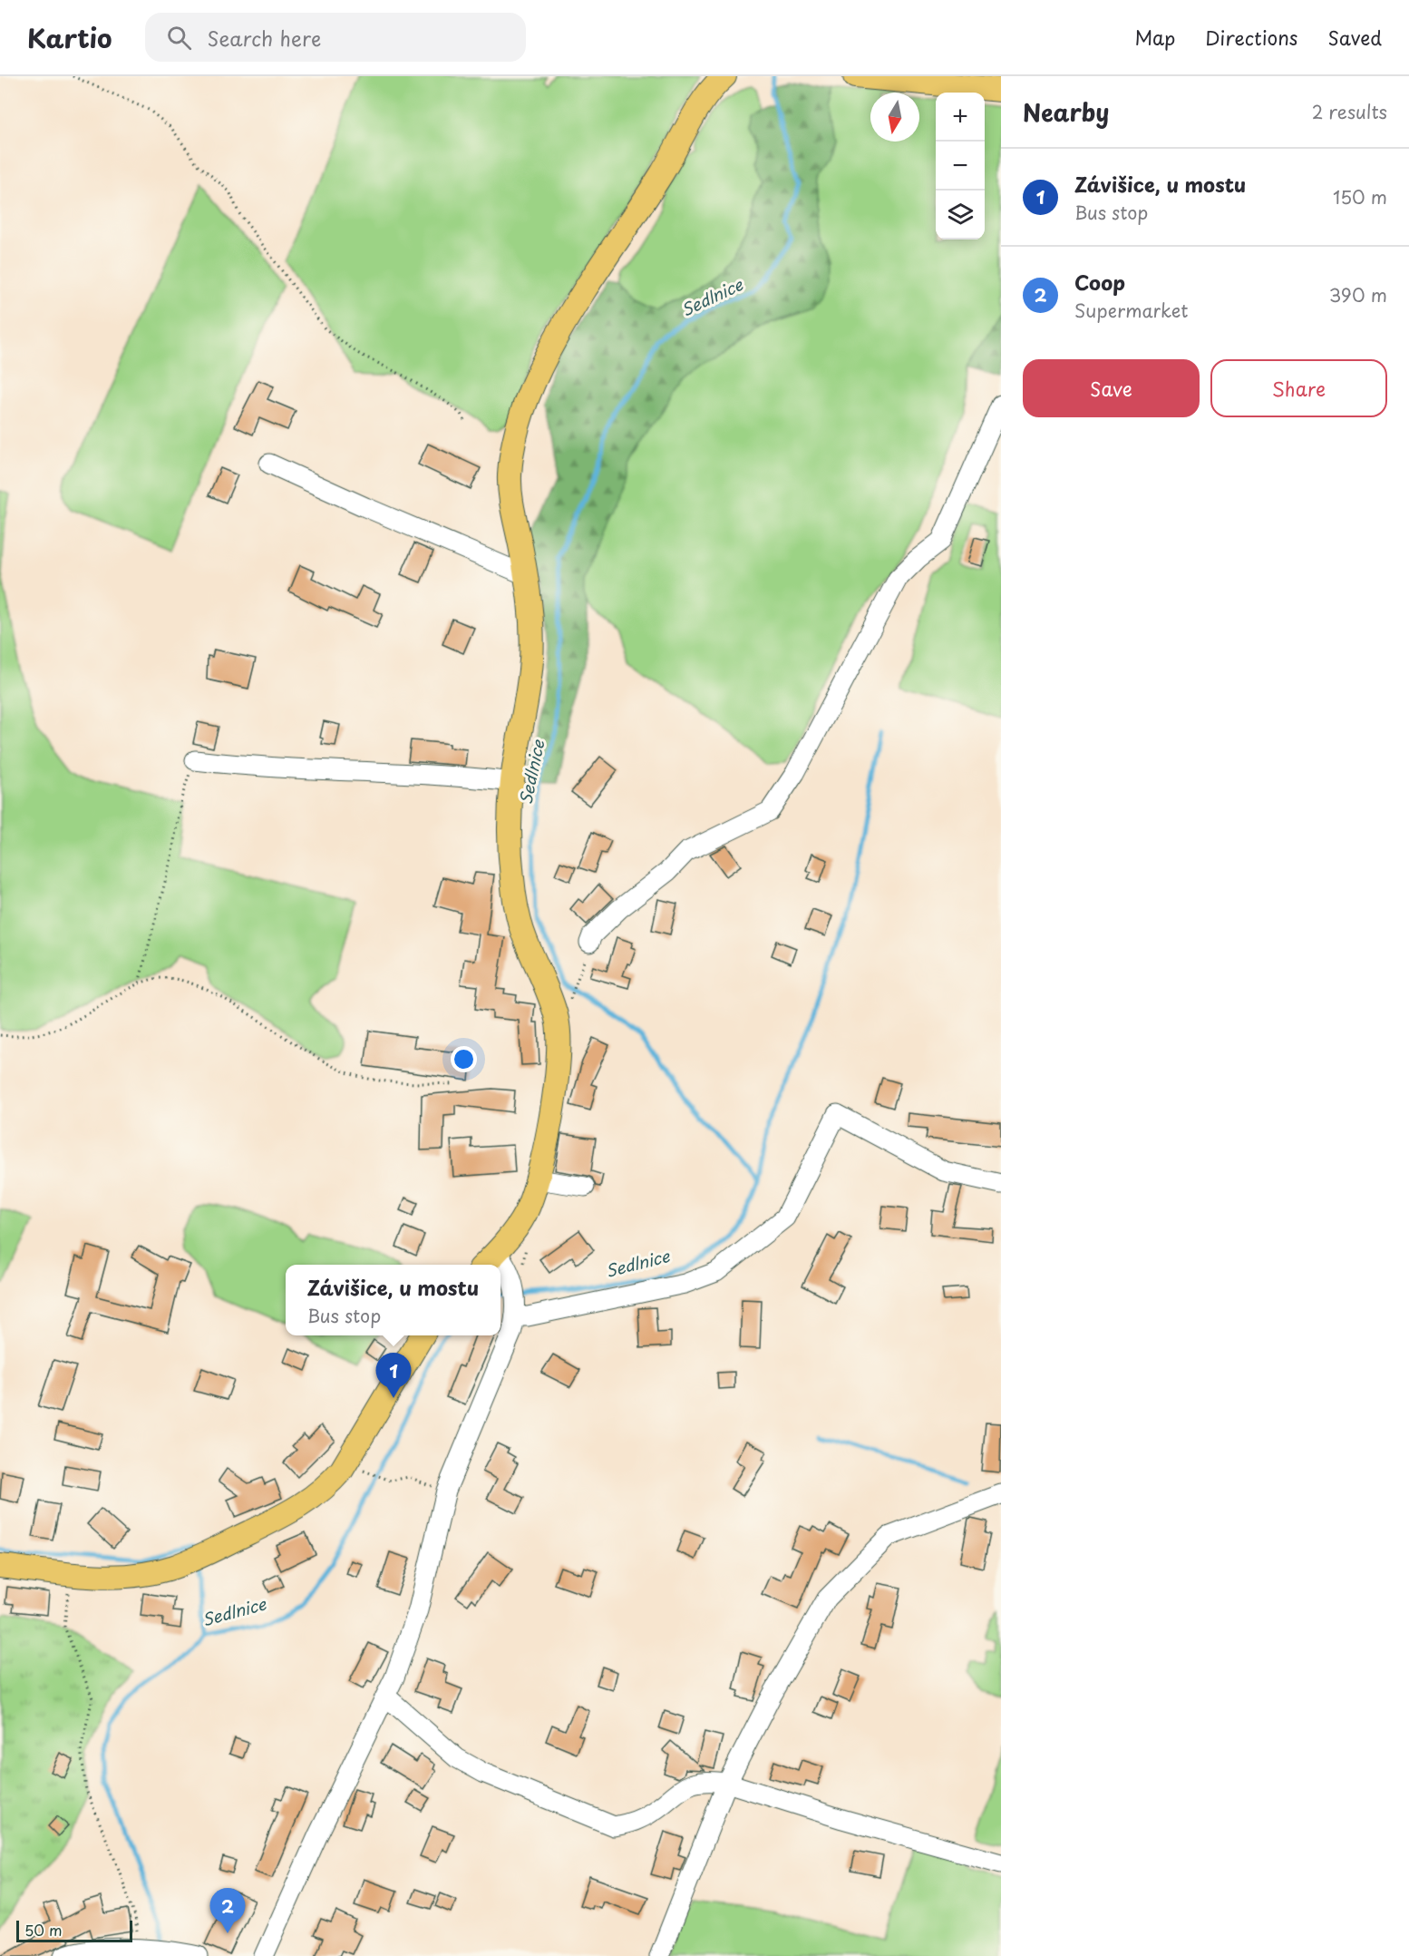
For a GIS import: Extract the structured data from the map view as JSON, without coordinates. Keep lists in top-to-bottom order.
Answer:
{
  "water": ["Sedlnice"],
  "scale_bar": "50 m",
  "north": "bottom",
  "page": {
    "header": "Kartio",
    "search": "Search here",
    "nav": ["Map", "Directions", "Saved"],
    "heading": ["Nearby", "2 results"],
    "map_buttons": ["+", "−"],
    "list": [
      {
        "mark": "1",
        "name": "Závišice, u mostu",
        "note": "Bus stop",
        "value": "150 m"
      },
      {
        "mark": "2",
        "name": "Coop",
        "note": "Supermarket",
        "value": "390 m"
      }
    ],
    "buttons": ["Save", "Share"],
    "popup": ["Závišice, u mostu", "Bus stop"],
    "pins": ["1", "2"],
    "scale": "50 m"
  }
}
